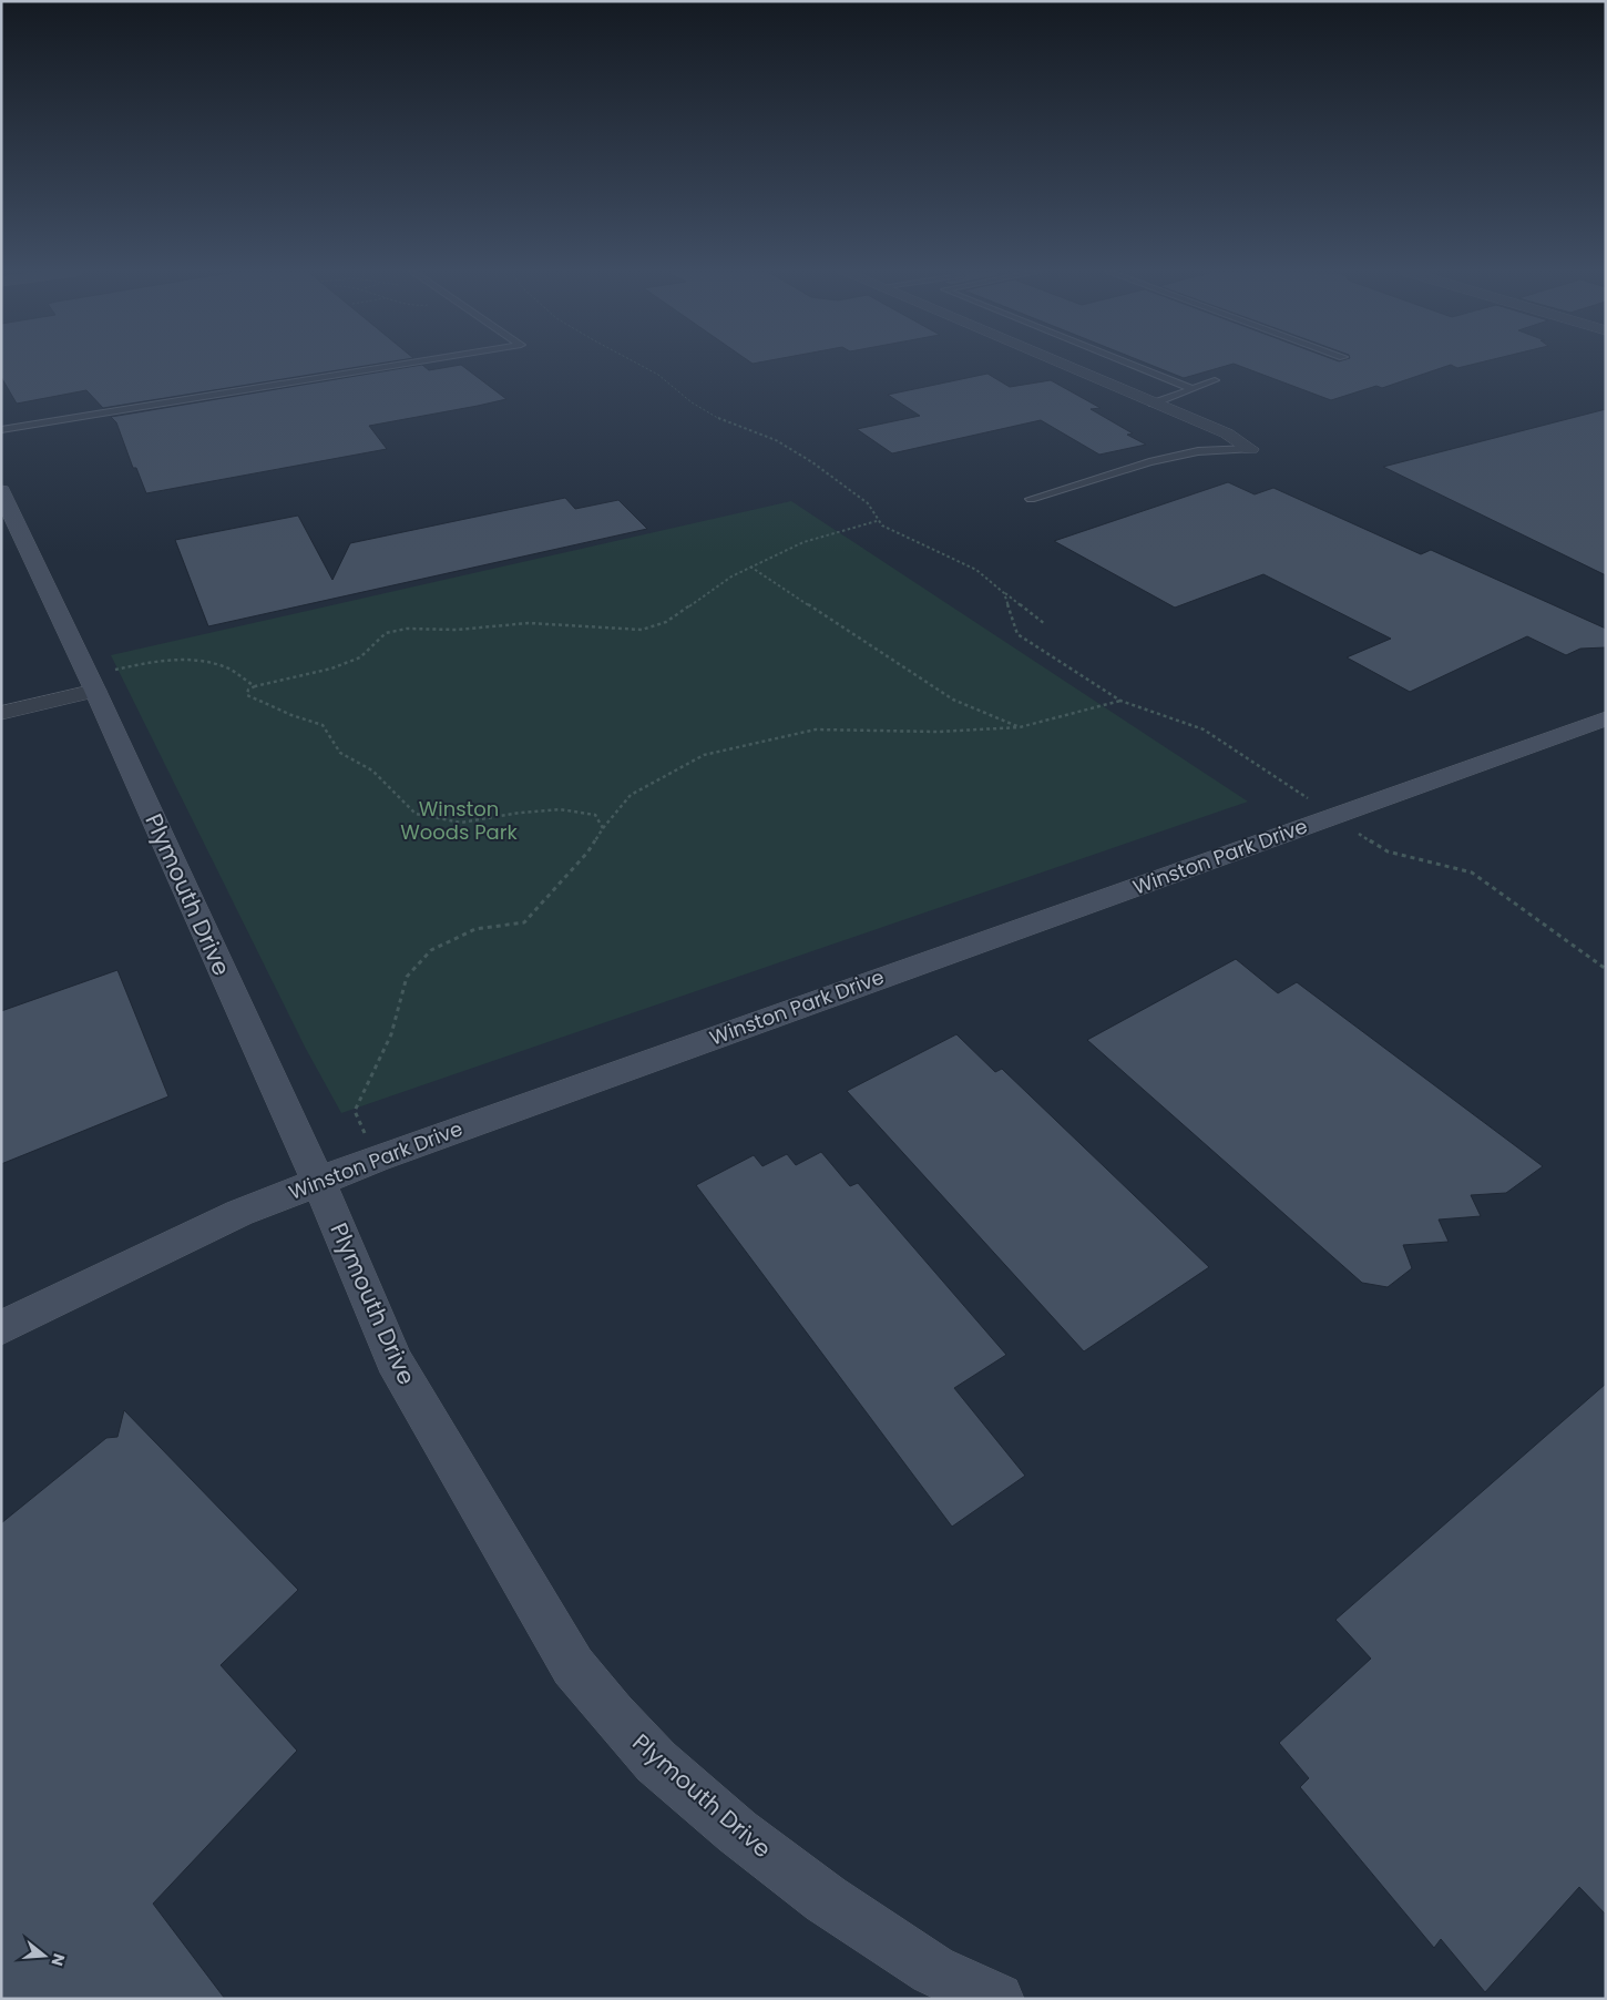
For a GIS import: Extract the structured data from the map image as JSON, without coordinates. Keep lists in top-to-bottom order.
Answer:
{
  "streets": {
    "street": ["Winston Park Drive", "Plymouth Drive"]
  },
  "crossings": [
    ["Winston Park Drive", "Plymouth Drive"]
  ],
  "parks": ["Winston Woods Park"],
  "north": "right"
}
